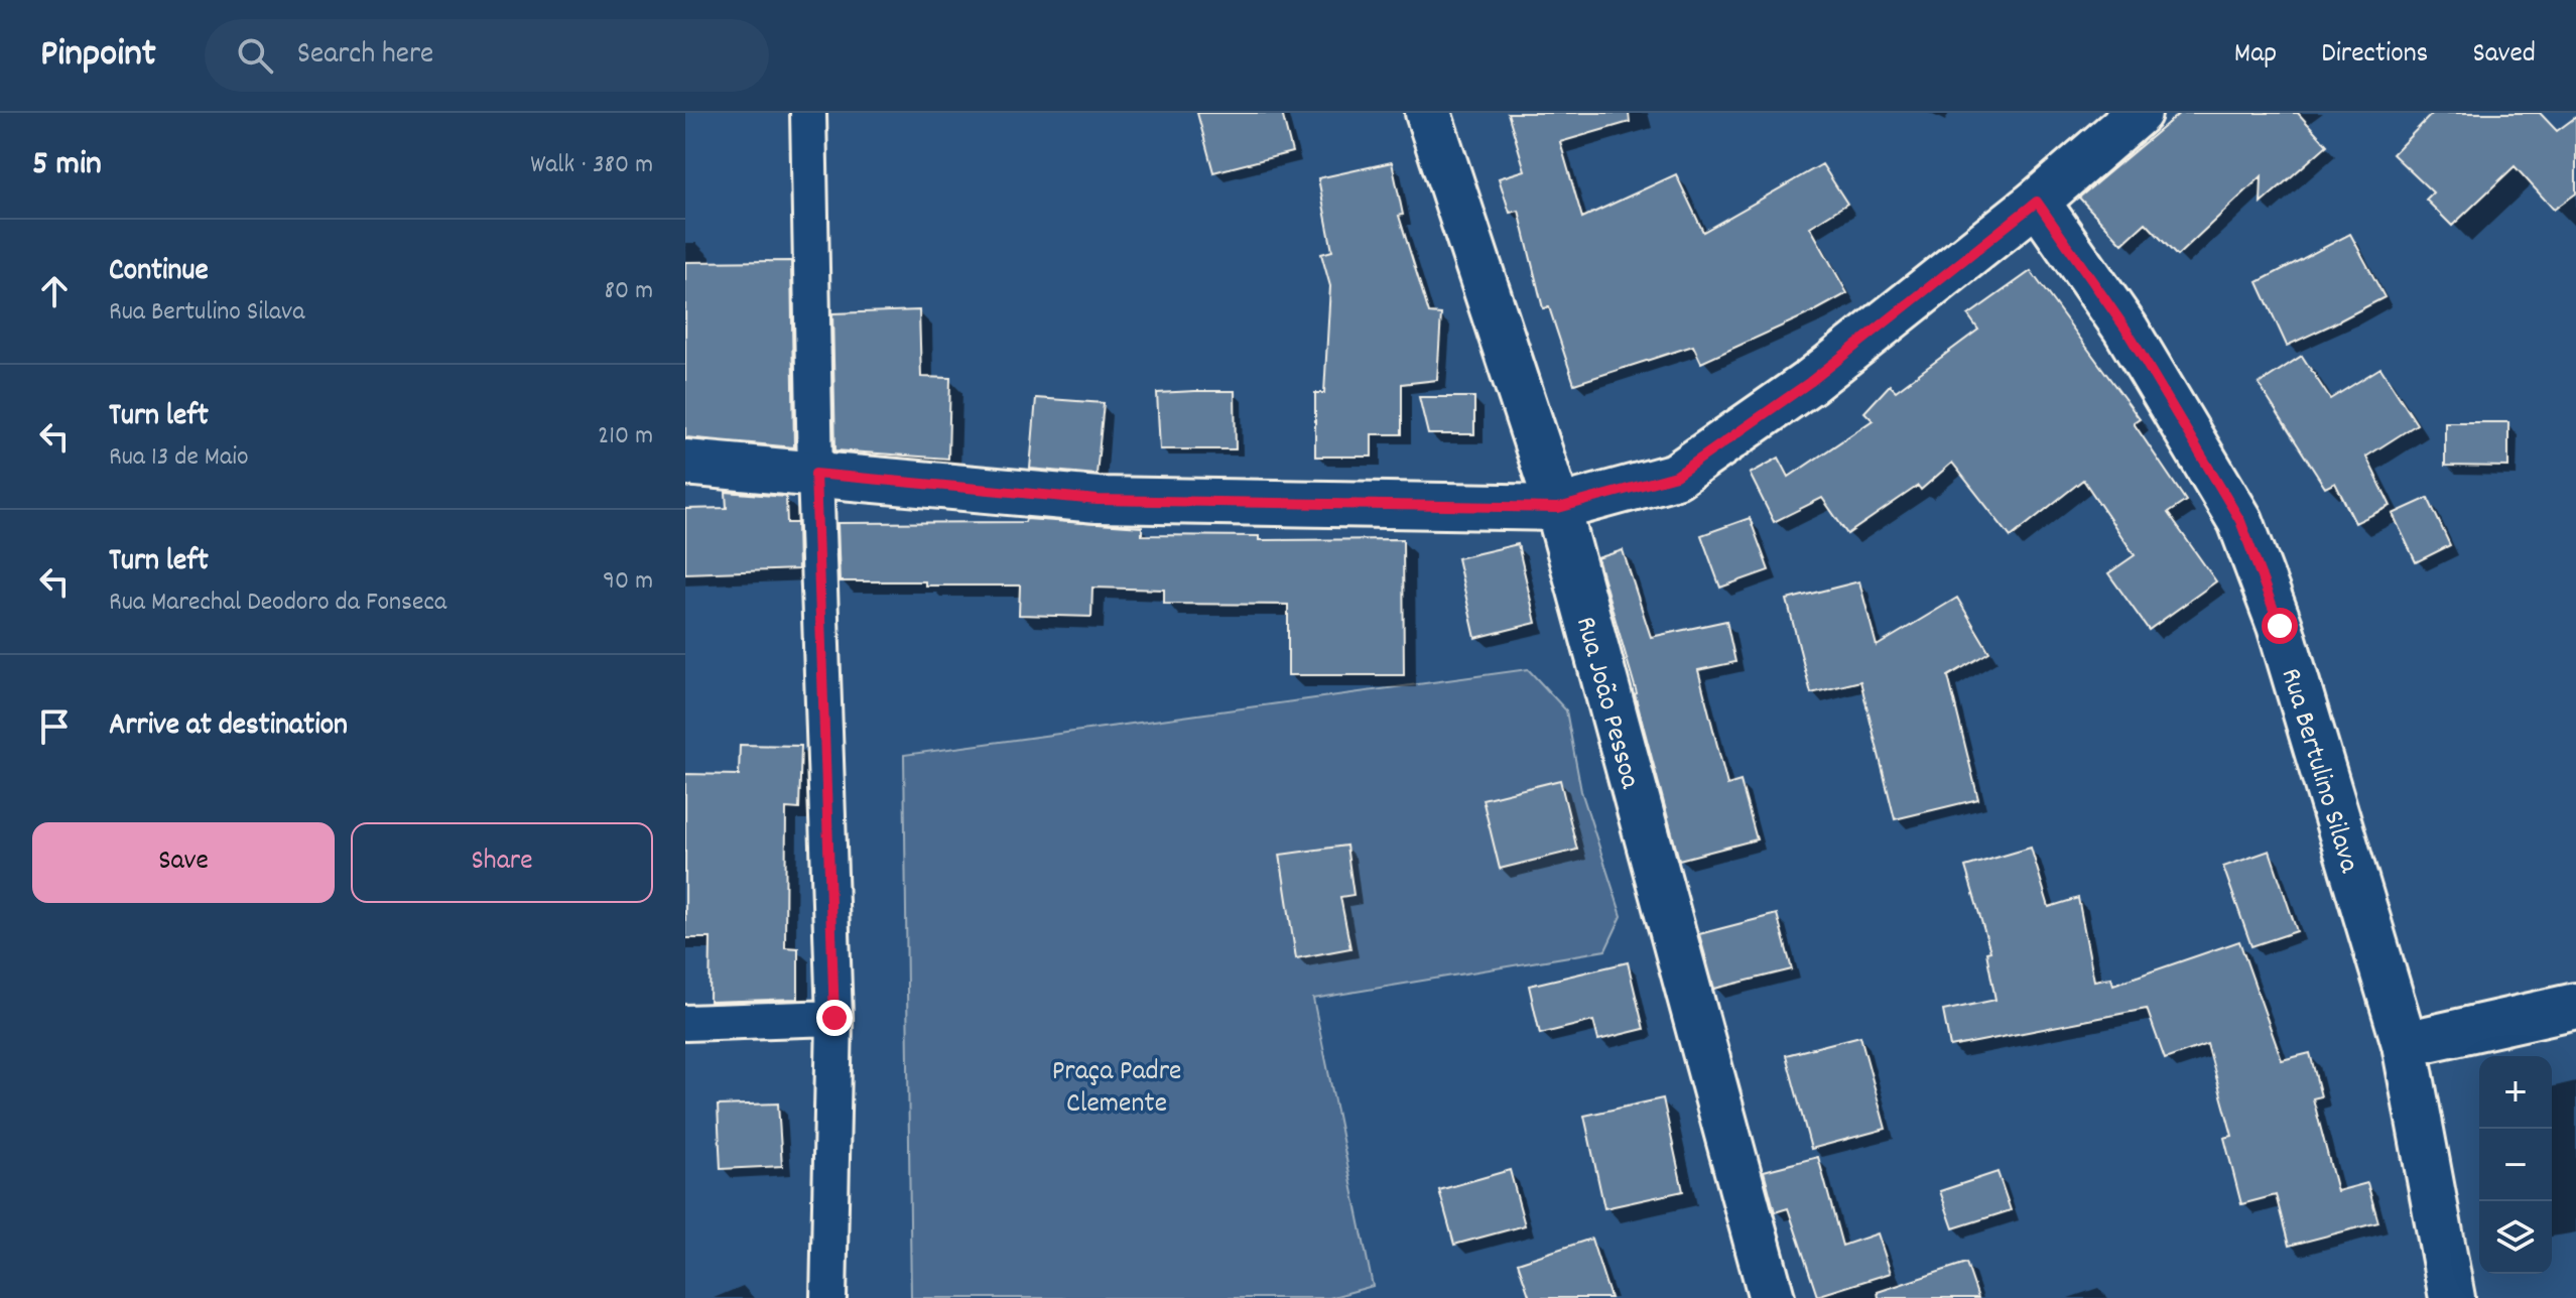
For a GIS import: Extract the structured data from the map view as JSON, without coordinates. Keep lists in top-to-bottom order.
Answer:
{
  "streets": {
    "street": ["Rua João Pessoa", "Rua Bertulino Silava"]
  },
  "parks": ["Praça Padre Clemente"],
  "page": {
    "header": "Pinpoint",
    "search": "Search here",
    "nav": ["Map", "Directions", "Saved"],
    "heading": ["5 min", "Walk · 380 m"],
    "list": [
      ["Continue", "Rua Bertulino Silava", "80 m"],
      ["Turn left", "Rua 13 de Maio", "210 m"],
      ["Turn left", "Rua Marechal Deodoro da Fonseca", "90 m"],
      "Arrive at destination"
    ],
    "buttons": ["Save", "Share"],
    "map_buttons": ["+", "−"]
  }
}
